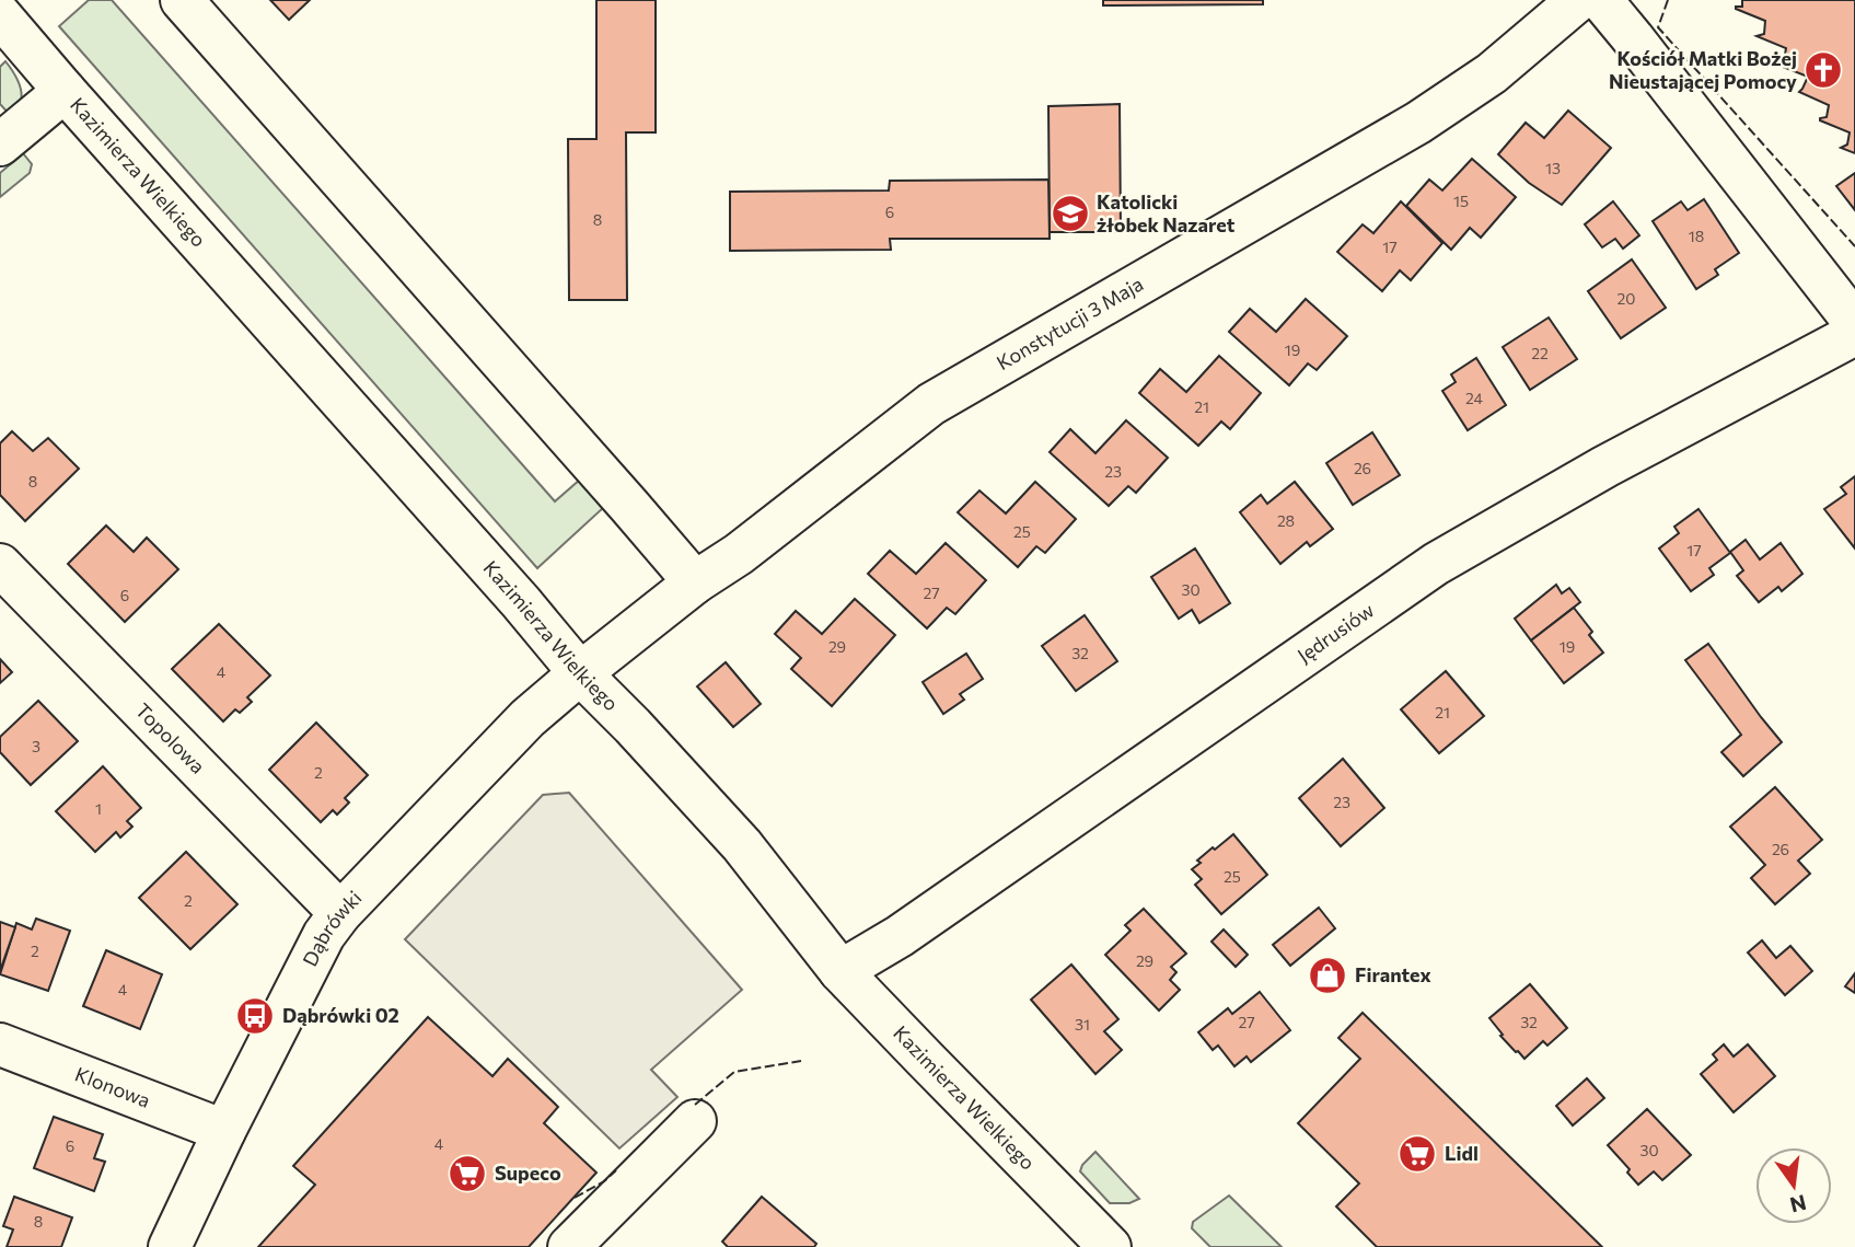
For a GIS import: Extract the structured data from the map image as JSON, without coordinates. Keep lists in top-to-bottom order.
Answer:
{
  "streets": {
    "street": [
      "Kazimierza Wielkiego",
      "Konstytucji 3 Maja",
      "Jędrusiów",
      "Topolowa",
      "Dąbrówki",
      "Klonowa"
    ]
  },
  "crossings": [
    ["Kazimierza Wielkiego", "Konstytucji 3 Maja"],
    ["Kazimierza Wielkiego", "Jędrusiów"],
    ["Kazimierza Wielkiego", "Dąbrówki"],
    ["Konstytucji 3 Maja", "Dąbrówki"],
    ["Topolowa", "Dąbrówki"],
    ["Dąbrówki", "Klonowa"]
  ],
  "places": {
    "church": ["Kościół Matki Bożej Nieustającej Pomocy"],
    "school or university": ["Katolicki żłobek Nazaret"],
    "shop": ["Firantex"],
    "bus stop": ["Dąbrówki 02"],
    "supermarket": ["Lidl", "Supeco"]
  },
  "house_numbers": [
    "13",
    "15",
    "6",
    "8",
    "18",
    "17",
    "20",
    "19",
    "22",
    "24",
    "21",
    "26",
    "23",
    "8",
    "28",
    "25",
    "17",
    "30",
    "27",
    "6",
    "29",
    "19",
    "32",
    "4",
    "21",
    "3",
    "2",
    "23",
    "1",
    "26",
    "25",
    "2",
    "2",
    "29",
    "4",
    "27",
    "32",
    "31",
    "4",
    "6",
    "30",
    "8"
  ],
  "north": "bottom"
}
